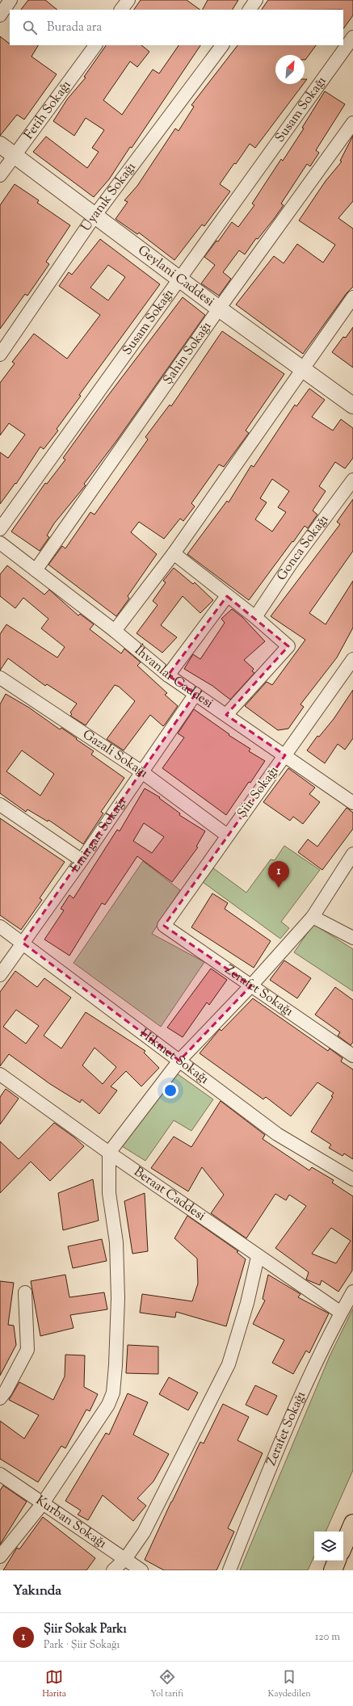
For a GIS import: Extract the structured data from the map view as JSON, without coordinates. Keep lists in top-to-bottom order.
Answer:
{
  "streets": {
    "street": [
      "Fetih Sokağı",
      "Susam Sokağı",
      "Uyanık Sokağı",
      "Geylani Caddesi",
      "Şahin Sokağı",
      "Gonca Sokağı",
      "İhvanlar Caddesi",
      "Gazali Sokağı",
      "Şiir Sokağı",
      "Emirgan Sokağı",
      "Zerafet Sokağı",
      "Hikmet Sokağı",
      "Beraat Caddesi",
      "Kurban Sokağı"
    ]
  },
  "crossings": [
    ["Fetih Sokağı", "Geylani Caddesi"],
    ["Susam Sokağı", "Geylani Caddesi"],
    ["Uyanık Sokağı", "Geylani Caddesi"],
    ["Geylani Caddesi", "Şahin Sokağı"],
    ["Şahin Sokağı", "İhvanlar Caddesi"],
    ["İhvanlar Caddesi", "Şiir Sokağı"],
    ["İhvanlar Caddesi", "Emirgan Sokağı"],
    ["Gazali Sokağı", "Şiir Sokağı"],
    ["Gazali Sokağı", "Emirgan Sokağı"],
    ["Şiir Sokağı", "Zerafet Sokağı"],
    ["Emirgan Sokağı", "Hikmet Sokağı"],
    ["Zerafet Sokağı", "Beraat Caddesi"]
  ],
  "north": "top right",
  "page": {
    "search": "Burada ara",
    "pins": "1",
    "heading": "Yakında",
    "list": [
      {
        "mark": "1",
        "name": "Şiir Sokak Parkı",
        "note": "Park · Şiir Sokağı",
        "value": "120 m"
      }
    ],
    "nav": ["Harita", "Yol tarifi", "Kaydedilen"]
  }
}
